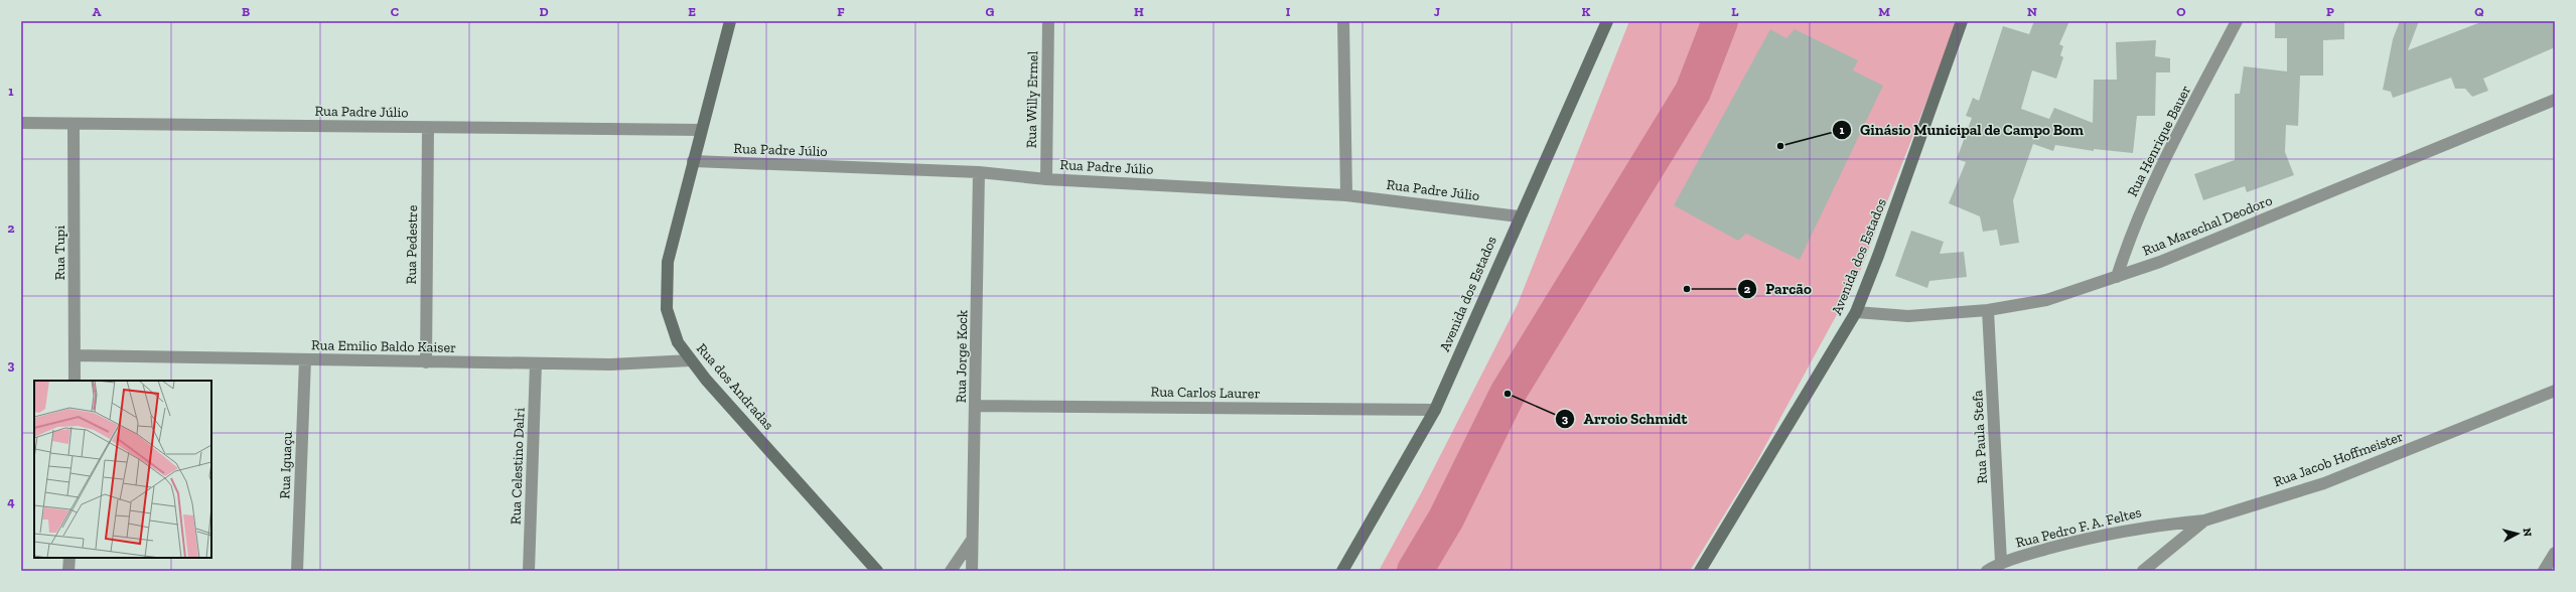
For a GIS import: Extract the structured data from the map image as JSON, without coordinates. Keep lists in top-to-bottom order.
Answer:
{
  "streets": {
    "street": [
      "Rua Willy Ermel",
      "Rua Padre Júlio",
      "Rua Henrique Bauer",
      "Rua Marechal Deodoro",
      "Rua Pedestre",
      "Rua Tupi",
      "Avenida dos Estados",
      "Rua Emilio Baldo Kaiser",
      "Rua Jorge Kock",
      "Rua dos Andradas",
      "Rua Carlos Laurer",
      "Rua Paula Stefa",
      "Rua Jacob Hoffmeister",
      "Rua Iguaçu",
      "Rua Celestino Dalri",
      "Rua Pedro F. A. Feltes"
    ]
  },
  "crossings": [
    ["Rua Willy Ermel", "Rua Padre Júlio"],
    ["Rua Padre Júlio", "Rua Pedestre"],
    ["Rua Padre Júlio", "Rua Tupi"],
    ["Rua Padre Júlio", "Avenida dos Estados"],
    ["Rua Padre Júlio", "Rua Jorge Kock"],
    ["Rua Padre Júlio", "Rua dos Andradas"],
    ["Rua Henrique Bauer", "Rua Marechal Deodoro"],
    ["Rua Marechal Deodoro", "Avenida dos Estados"],
    ["Rua Marechal Deodoro", "Rua Paula Stefa"],
    ["Rua Pedestre", "Rua Emilio Baldo Kaiser"],
    ["Rua Tupi", "Rua Emilio Baldo Kaiser"],
    ["Avenida dos Estados", "Rua Carlos Laurer"],
    ["Rua Emilio Baldo Kaiser", "Rua dos Andradas"],
    ["Rua Emilio Baldo Kaiser", "Rua Iguaçu"],
    ["Rua Emilio Baldo Kaiser", "Rua Celestino Dalri"],
    ["Rua Jorge Kock", "Rua Carlos Laurer"],
    ["Rua Paula Stefa", "Rua Pedro F. A. Feltes"],
    ["Rua Jacob Hoffmeister", "Rua Pedro F. A. Feltes"]
  ],
  "places": ["Ginásio Municipal de Campo Bom", "Parcão", "Arroio Schmidt"],
  "north": "right",
  "grid": {
    "columns": [
      "A",
      "B",
      "C",
      "D",
      "E",
      "F",
      "G",
      "H",
      "I",
      "J",
      "K",
      "L",
      "M",
      "N",
      "O",
      "P",
      "Q"
    ],
    "rows": [
      "1",
      "2",
      "3",
      "4"
    ]
  }
}
